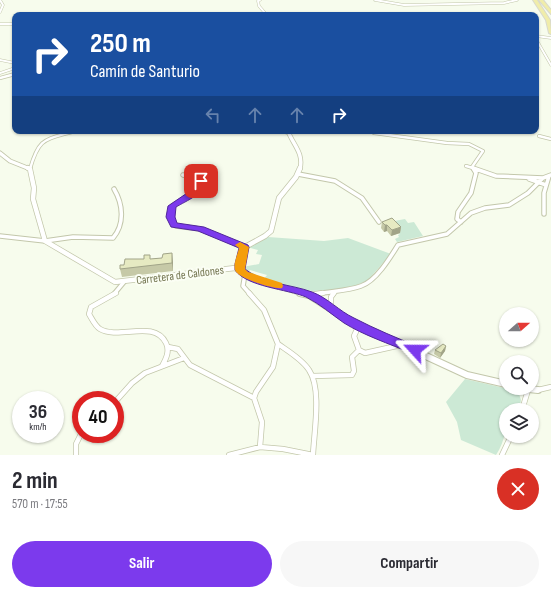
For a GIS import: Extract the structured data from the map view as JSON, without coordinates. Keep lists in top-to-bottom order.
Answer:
{
  "streets": {
    "street": ["Carretera de Caldones"]
  },
  "north": "right",
  "page": {
    "turn": ["250 m", "Camín de Santurio"],
    "speed": "36 km/h",
    "limit": "40",
    "heading": ["2 min", "570 m · 17:55"],
    "buttons": ["Salir", "Compartir"]
  }
}
